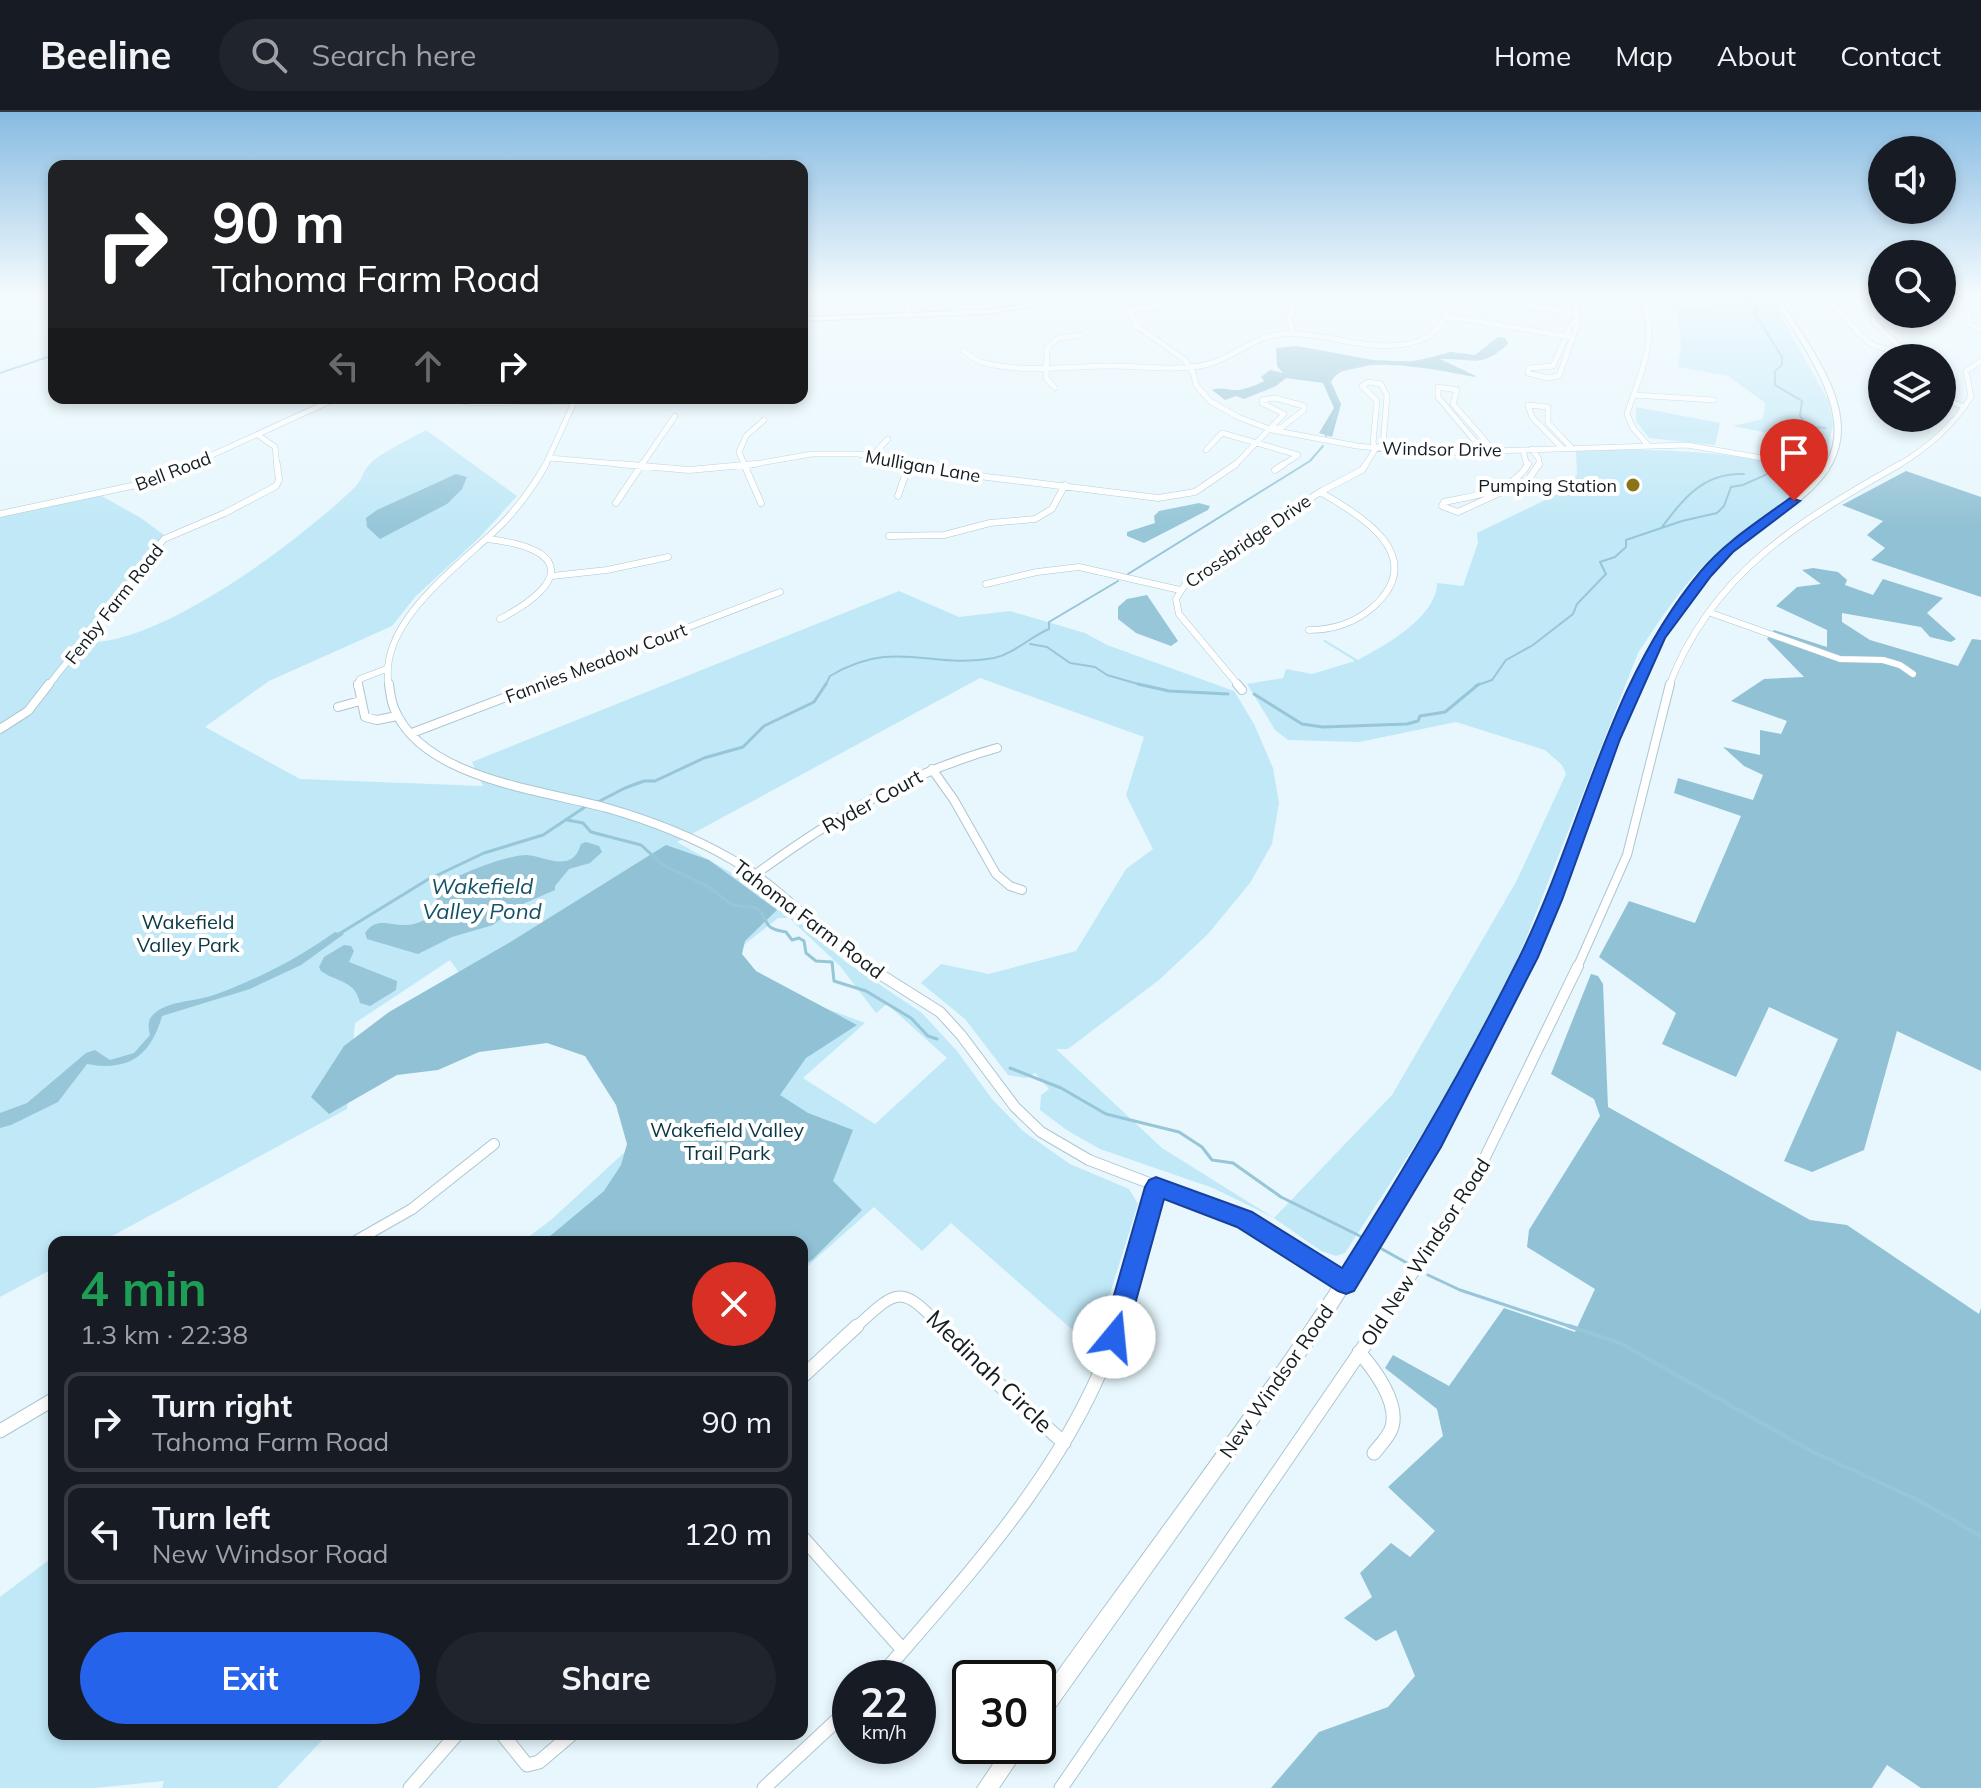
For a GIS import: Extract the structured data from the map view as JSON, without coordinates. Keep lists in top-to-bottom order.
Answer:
{
  "streets": {
    "main road": ["New Windsor Road"],
    "street": [
      "Windsor Drive",
      "Mulligan Lane",
      "Bell Road",
      "Crossbridge Drive",
      "Fenby Farm Road",
      "Fannies Meadow Court",
      "Ryder Court",
      "Tahoma Farm Road",
      "Old New Windsor Road",
      "Medinah Circle"
    ]
  },
  "crossings": [
    ["Windsor Drive", "Mulligan Lane"],
    ["Windsor Drive", "Crossbridge Drive"],
    ["Windsor Drive", "New Windsor Road"],
    ["Bell Road", "Fenby Farm Road"],
    ["Fannies Meadow Court", "Tahoma Farm Road"],
    ["Ryder Court", "Tahoma Farm Road"],
    ["Tahoma Farm Road", "New Windsor Road"]
  ],
  "water": ["Wakefield Valley Pond"],
  "parks": ["Wakefield Valley Park", "Wakefield Valley Trail Park"],
  "places": ["Pumping Station"],
  "page": {
    "header": "Beeline",
    "search": "Search here",
    "nav": [
      "Home",
      "Map",
      "About",
      "Contact"
    ],
    "turn": ["90 m", "Tahoma Farm Road"],
    "heading": ["4 min", "1.3 km · 22:38"],
    "list": [
      {
        "name": "Turn right",
        "note": "Tahoma Farm Road",
        "value": "90 m"
      },
      {
        "name": "Turn left",
        "note": "New Windsor Road",
        "value": "120 m"
      }
    ],
    "buttons": ["Exit", "Share"],
    "speed": "22 km/h",
    "limit": "30"
  }
}
